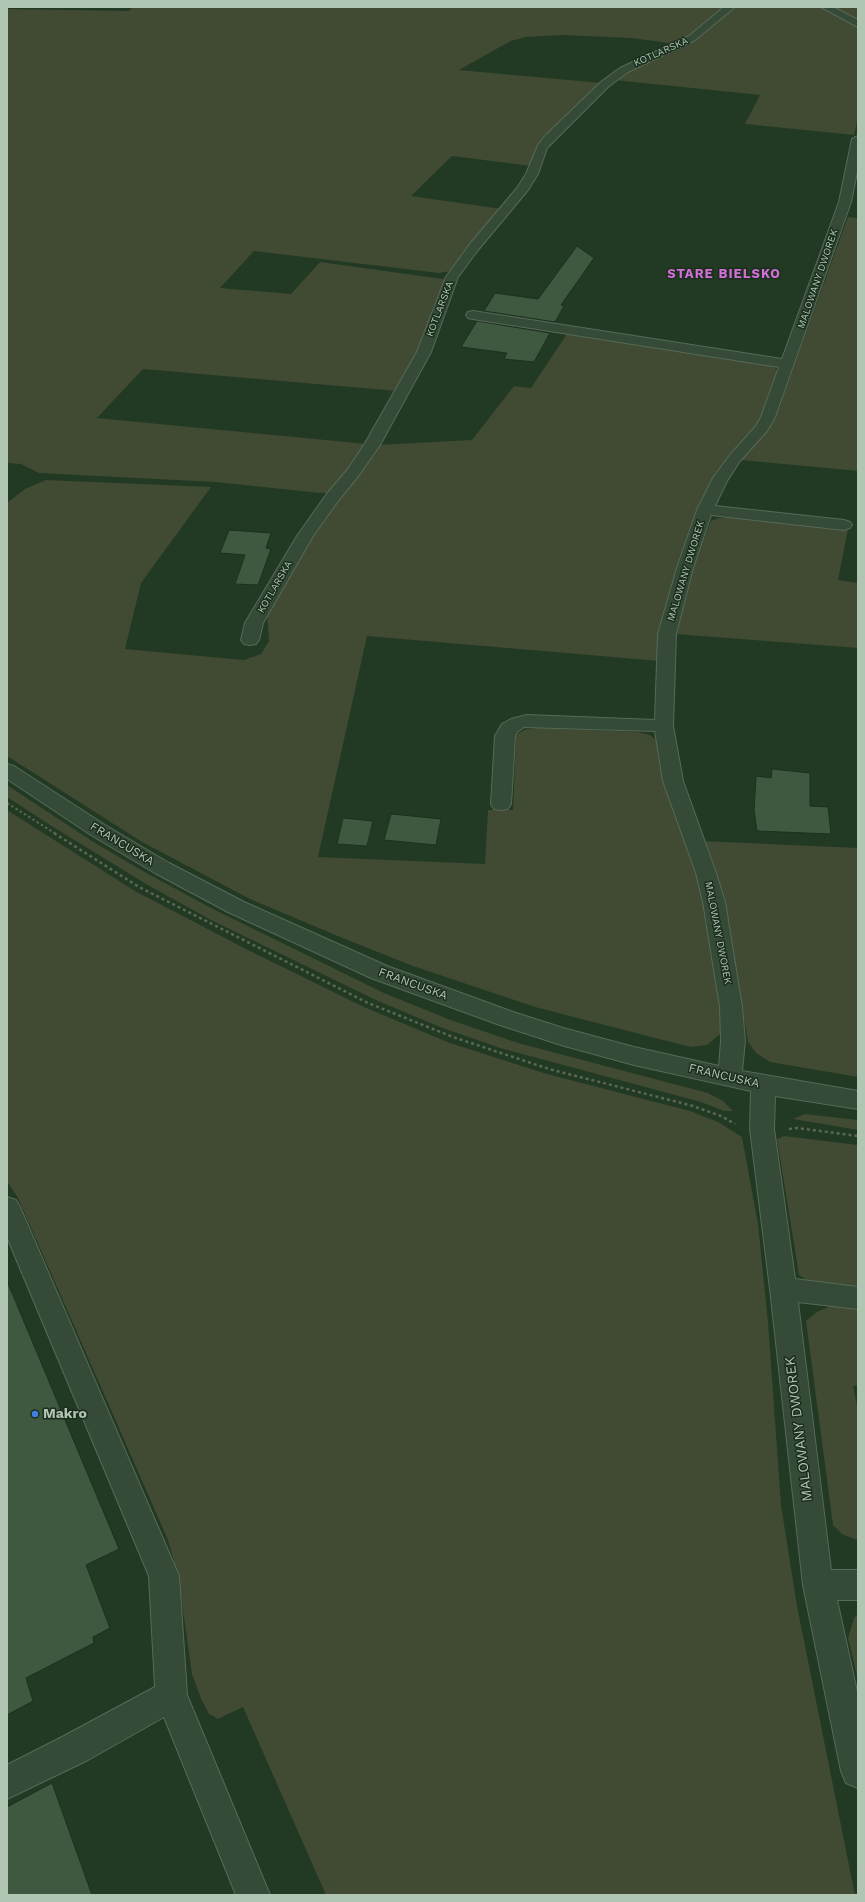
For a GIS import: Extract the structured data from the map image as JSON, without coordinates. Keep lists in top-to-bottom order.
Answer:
{
  "streets": {
    "street": ["KOTLARSKA", "MALOWANY DWOREK", "FRANCUSKA"]
  },
  "crossings": [
    ["MALOWANY DWOREK", "FRANCUSKA"]
  ],
  "districts": ["STARE BIELSKO"],
  "places": ["Makro"]
}
